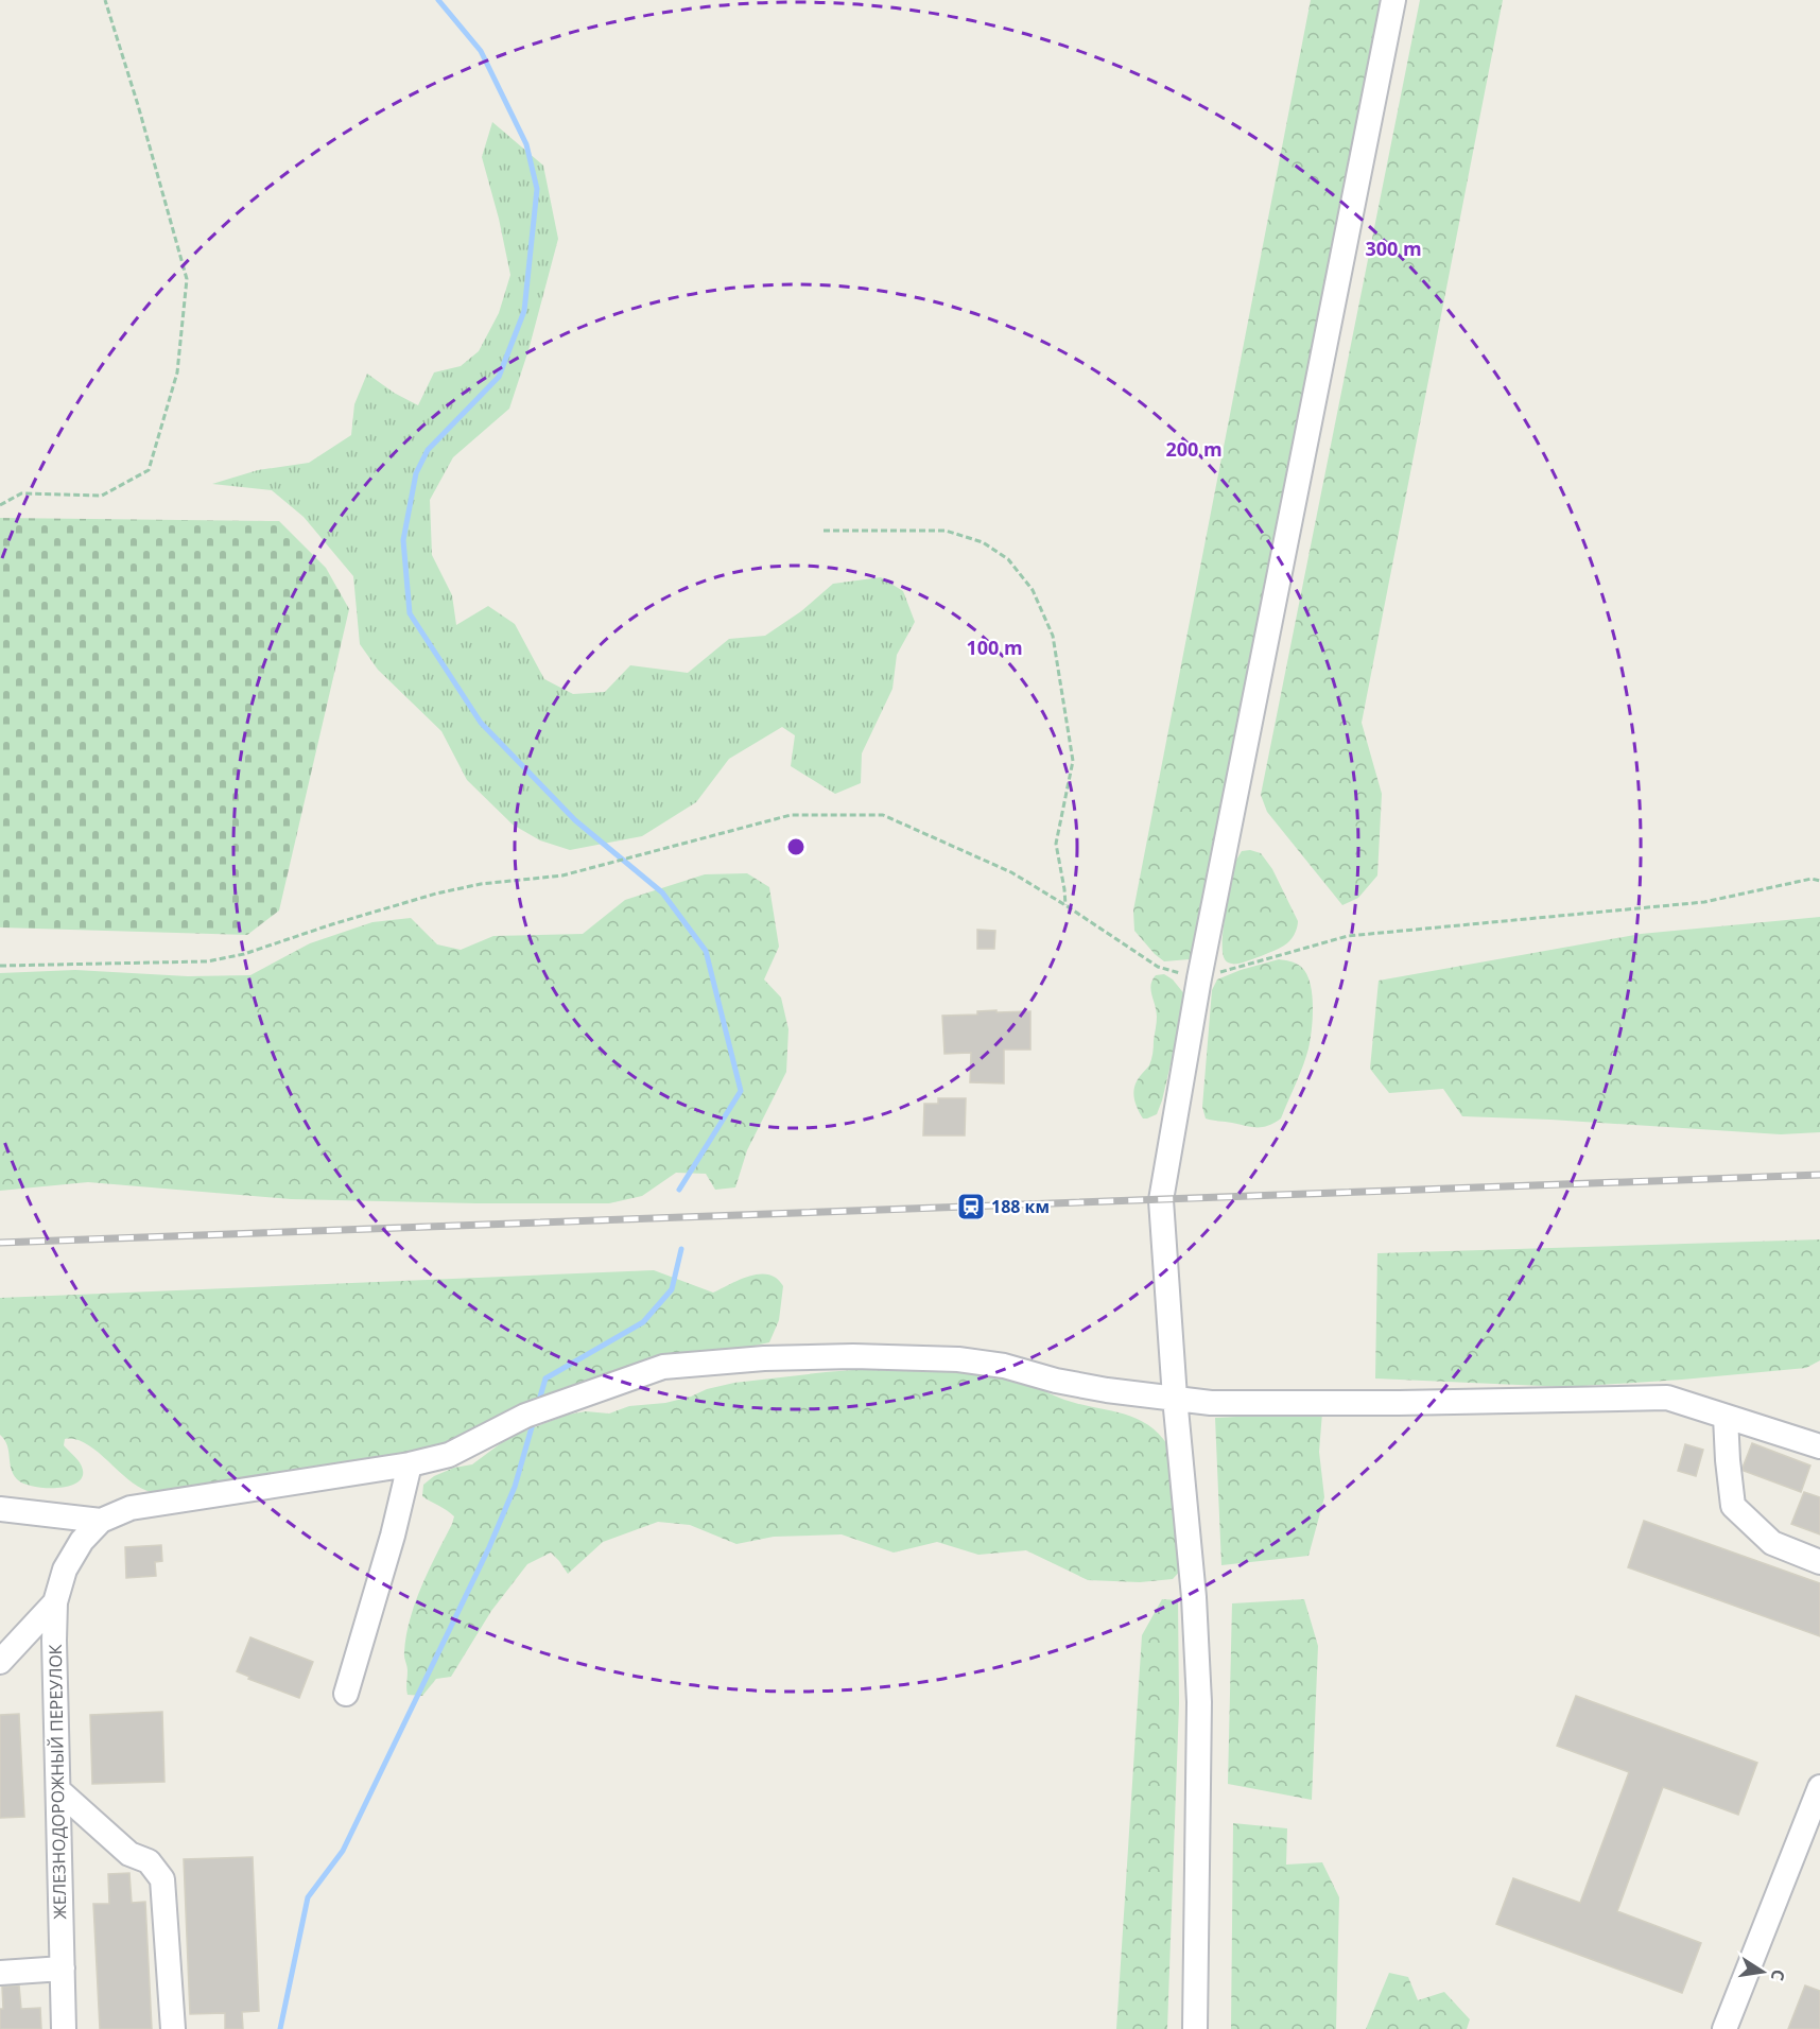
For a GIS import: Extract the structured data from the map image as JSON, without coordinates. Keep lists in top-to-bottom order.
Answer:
{
  "streets": {
    "street": ["ЖЕЛЕЗНОДОРОЖНЫЙ ПЕРЕУЛОК"]
  },
  "places": {
    "station": ["188 км"]
  },
  "north": "right",
  "rings": ["300 m", "200 m", "100 m"]
}
